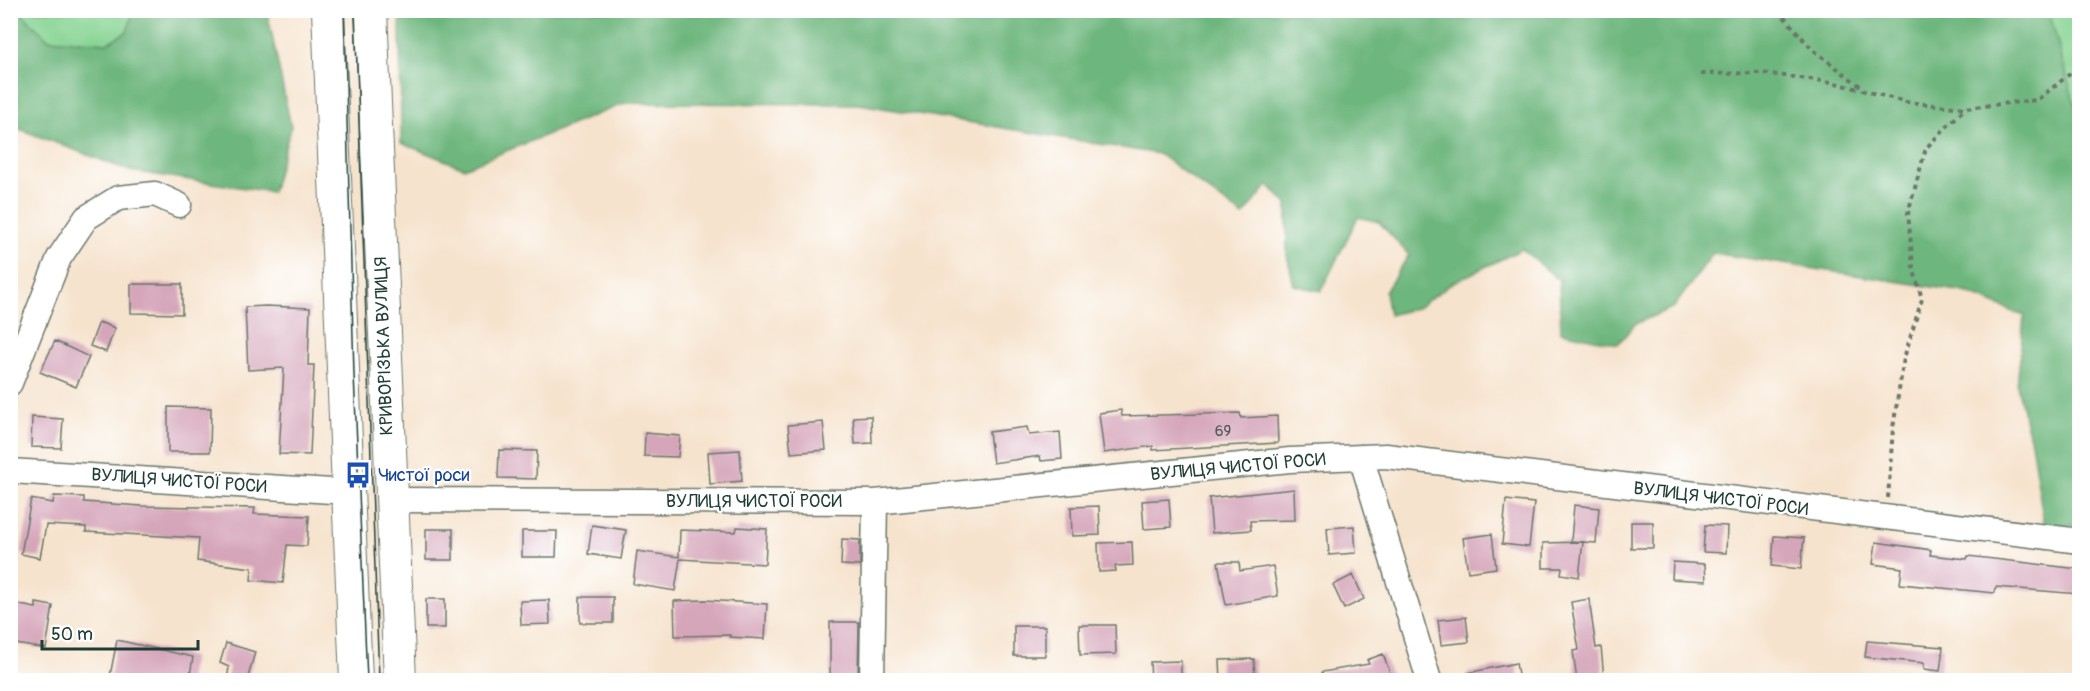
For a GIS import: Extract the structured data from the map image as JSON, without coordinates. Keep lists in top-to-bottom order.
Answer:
{
  "streets": {
    "main road": ["КРИВОРІЗЬКА ВУЛИЦЯ"],
    "street": ["ВУЛИЦЯ ЧИСТОЇ РОСИ"]
  },
  "crossings": [
    ["КРИВОРІЗЬКА ВУЛИЦЯ", "ВУЛИЦЯ ЧИСТОЇ РОСИ"]
  ],
  "places": {
    "bus stop": ["Чистої роси"]
  },
  "house_numbers": ["69"],
  "scale_bar": "50 m"
}
